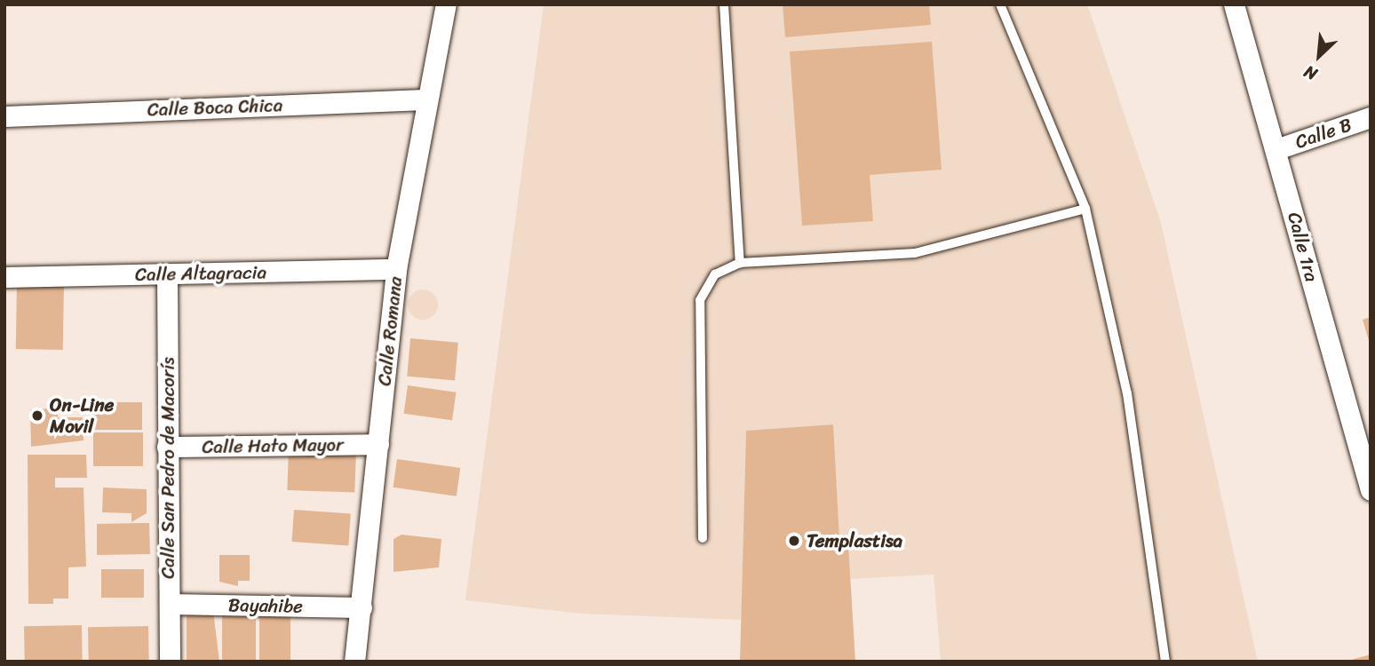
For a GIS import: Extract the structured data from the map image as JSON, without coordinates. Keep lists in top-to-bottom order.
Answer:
{
  "streets": {
    "street": [
      "Calle Boca Chica",
      "Calle B",
      "Calle 1ra",
      "Calle Altagracia",
      "Calle Romana",
      "Calle Hato Mayor",
      "Calle San Pedro de Macorís",
      "Bayahibe"
    ]
  },
  "crossings": [
    ["Calle Boca Chica", "Calle Romana"],
    ["Calle B", "Calle 1ra"],
    ["Calle Altagracia", "Calle Romana"],
    ["Calle Altagracia", "Calle San Pedro de Macorís"],
    ["Calle Romana", "Calle Hato Mayor"],
    ["Calle Romana", "Bayahibe"],
    ["Calle Hato Mayor", "Calle San Pedro de Macorís"],
    ["Calle San Pedro de Macorís", "Bayahibe"]
  ],
  "places": ["On-Line Movil", "Templastisa"],
  "north": "bottom left"
}
